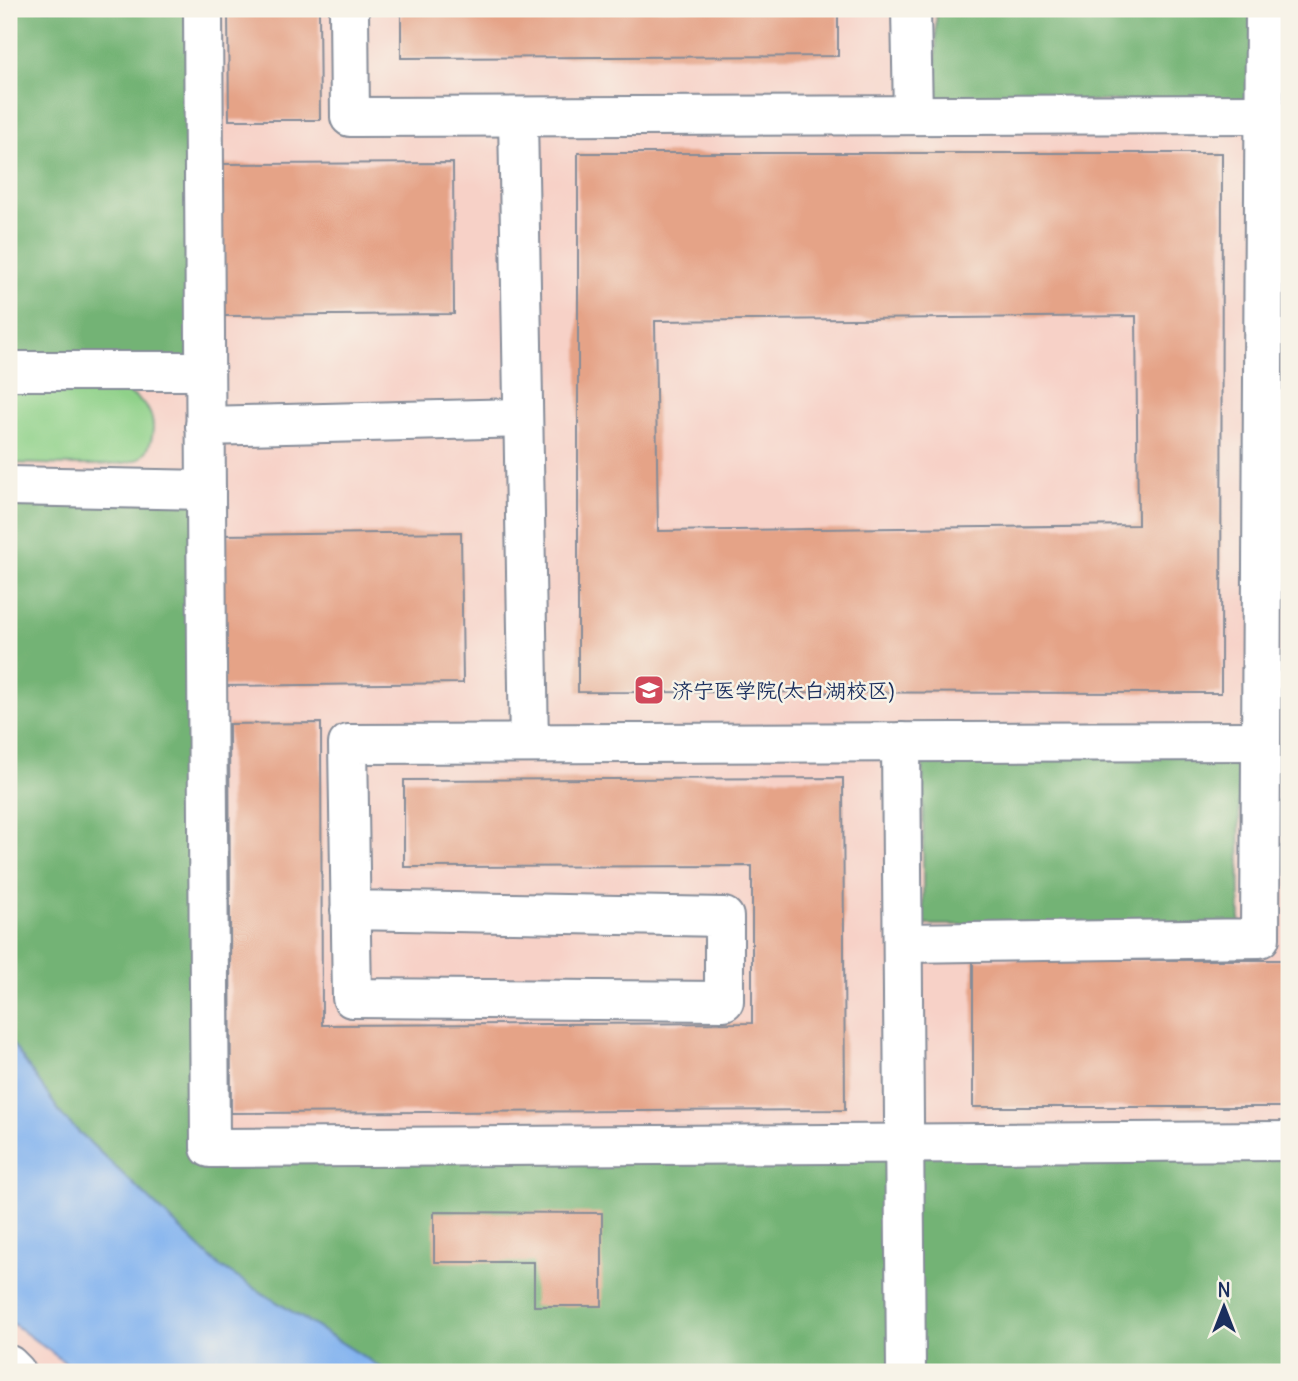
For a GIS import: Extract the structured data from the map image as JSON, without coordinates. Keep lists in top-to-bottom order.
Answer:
{
  "places": {
    "school or university": ["济宁医学院(太白湖校区)"]
  },
  "north": "top"
}
